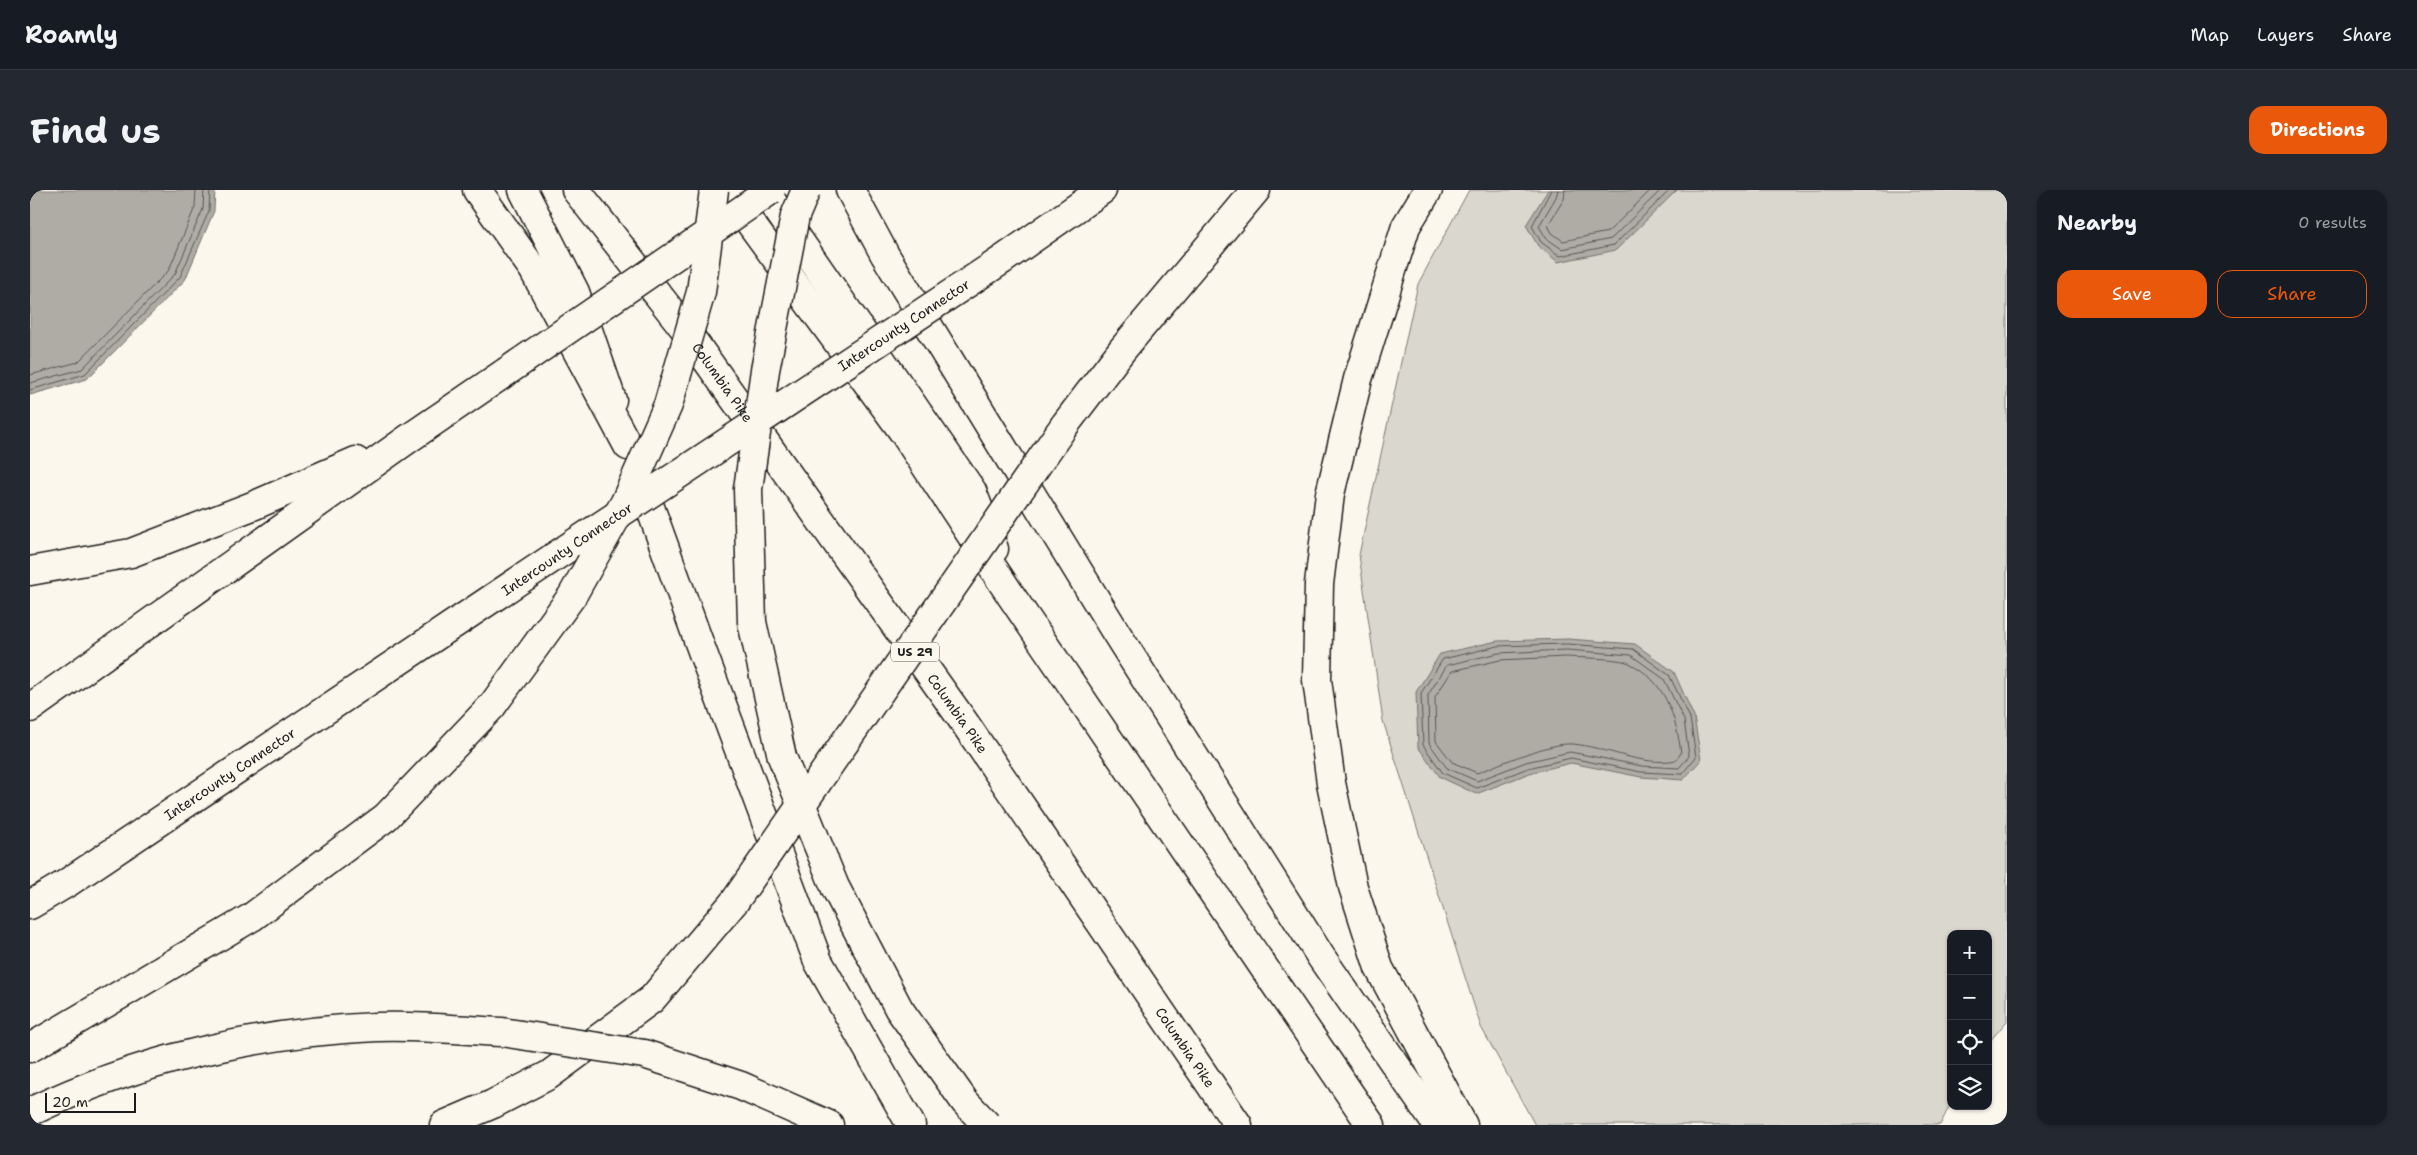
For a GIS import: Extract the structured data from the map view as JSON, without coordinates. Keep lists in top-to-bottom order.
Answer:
{
  "streets": {
    "highway": ["Intercounty Connector", "Columbia Pike", "US 29"]
  },
  "scale_bar": "20 m",
  "page": {
    "header": "Roamly",
    "nav": ["Map", "Layers", "Share"],
    "buttons": [
      "Directions",
      ["Save", "Share"]
    ],
    "title": "Find us",
    "heading": ["Nearby", "0 results"],
    "map_buttons": ["+", "−"],
    "scale": "20 m"
  }
}
